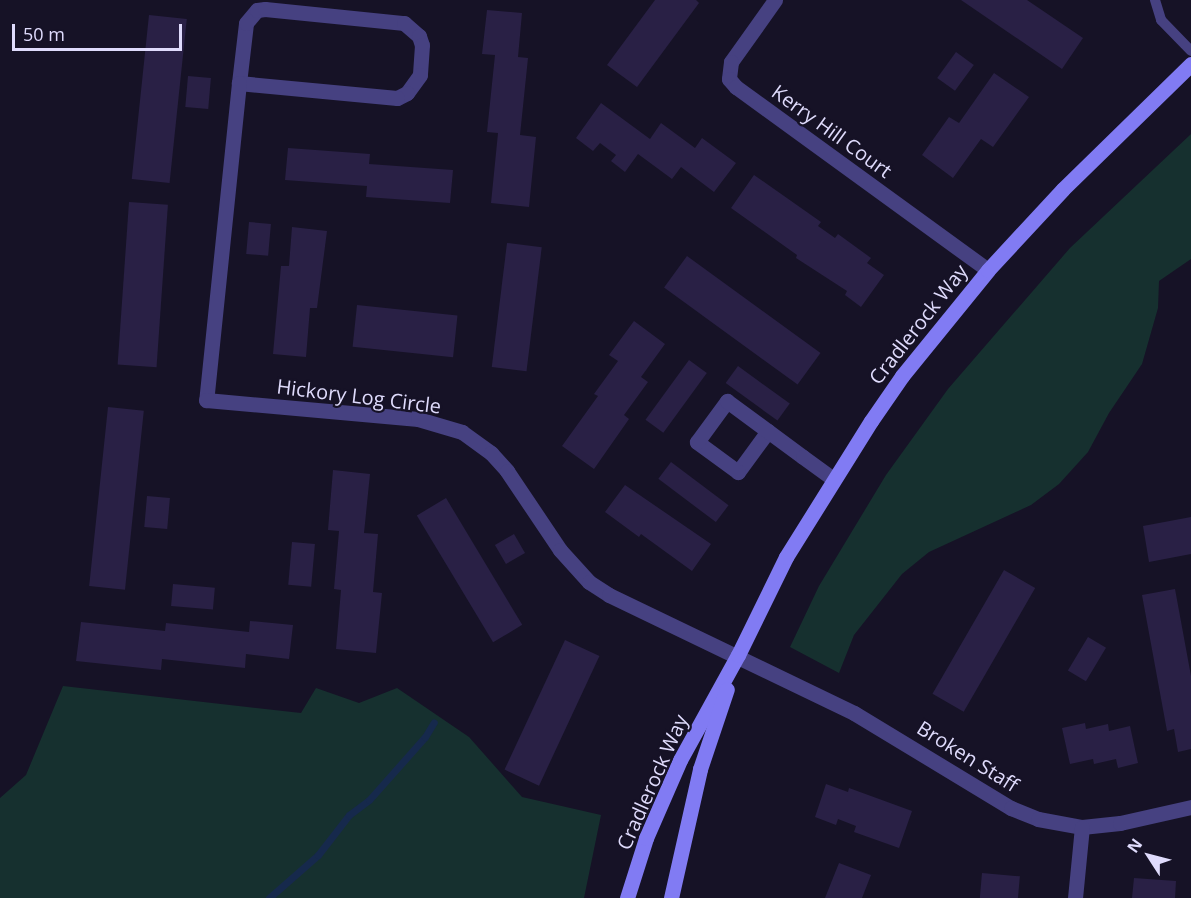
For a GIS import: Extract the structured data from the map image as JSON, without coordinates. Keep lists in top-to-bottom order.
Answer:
{
  "streets": {
    "street": [
      "Kerry Hill Court",
      "Cradlerock Way",
      "Hickory Log Circle",
      "Broken Staff"
    ]
  },
  "crossings": [
    ["Kerry Hill Court", "Cradlerock Way"],
    ["Cradlerock Way", "Hickory Log Circle"],
    ["Cradlerock Way", "Broken Staff"],
    ["Hickory Log Circle", "Broken Staff"]
  ],
  "scale_bar": "50 m",
  "north": "top left"
}
